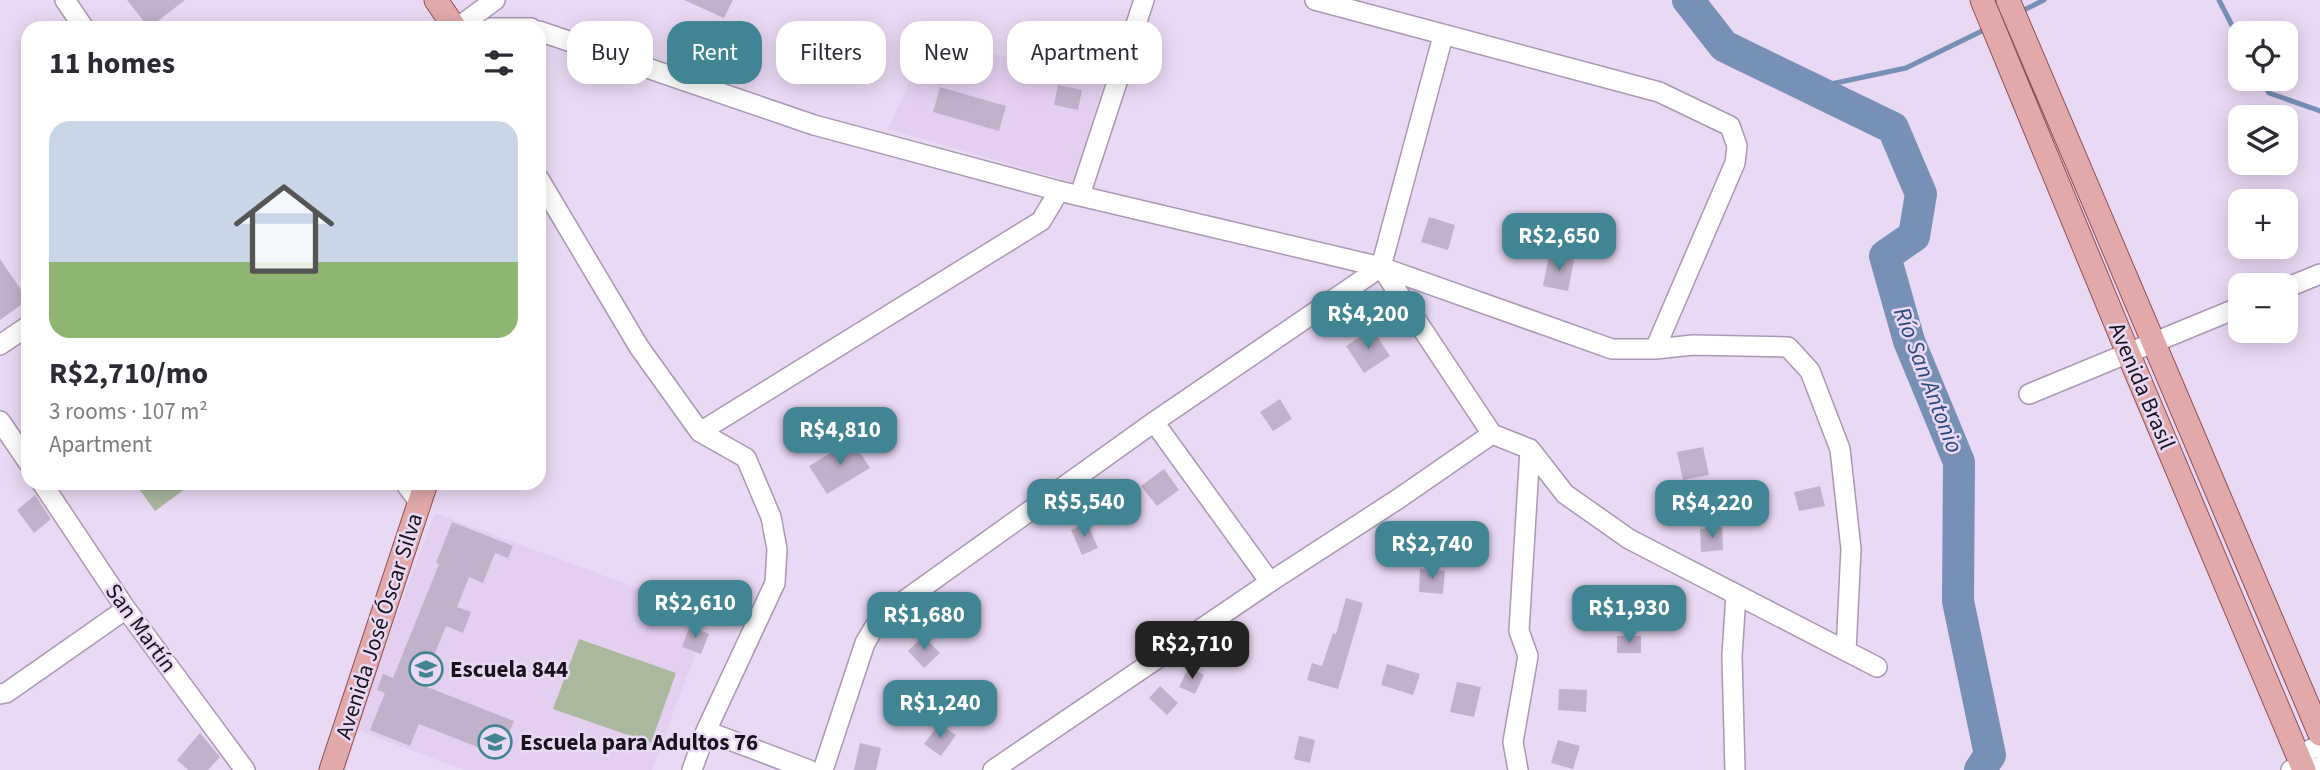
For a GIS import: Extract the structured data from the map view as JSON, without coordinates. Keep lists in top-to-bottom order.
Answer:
{
  "streets": {
    "main road": ["Avenida Brasil", "Avenida José Óscar Silva"],
    "street": ["San Martín"]
  },
  "water": ["Río San Antonio"],
  "places": {
    "school or university": ["Escuela 844", "Escuela para Adultos 76"]
  },
  "page": {
    "map_buttons": ["+", "−"],
    "chip": [
      "Buy",
      "Rent",
      "Filters",
      "New",
      "Apartment"
    ],
    "heading": "11 homes",
    "list": [
      {
        "name": "R$2,710/mo",
        "note": "3 rooms · 107 m² · Apartment"
      }
    ],
    "price": [
      "R$2,650",
      "R$4,200",
      "R$4,810",
      "R$5,540",
      "R$4,220",
      "R$2,740",
      "R$2,610",
      "R$1,930",
      "R$1,680",
      "R$2,710",
      "R$1,240"
    ]
  }
}
